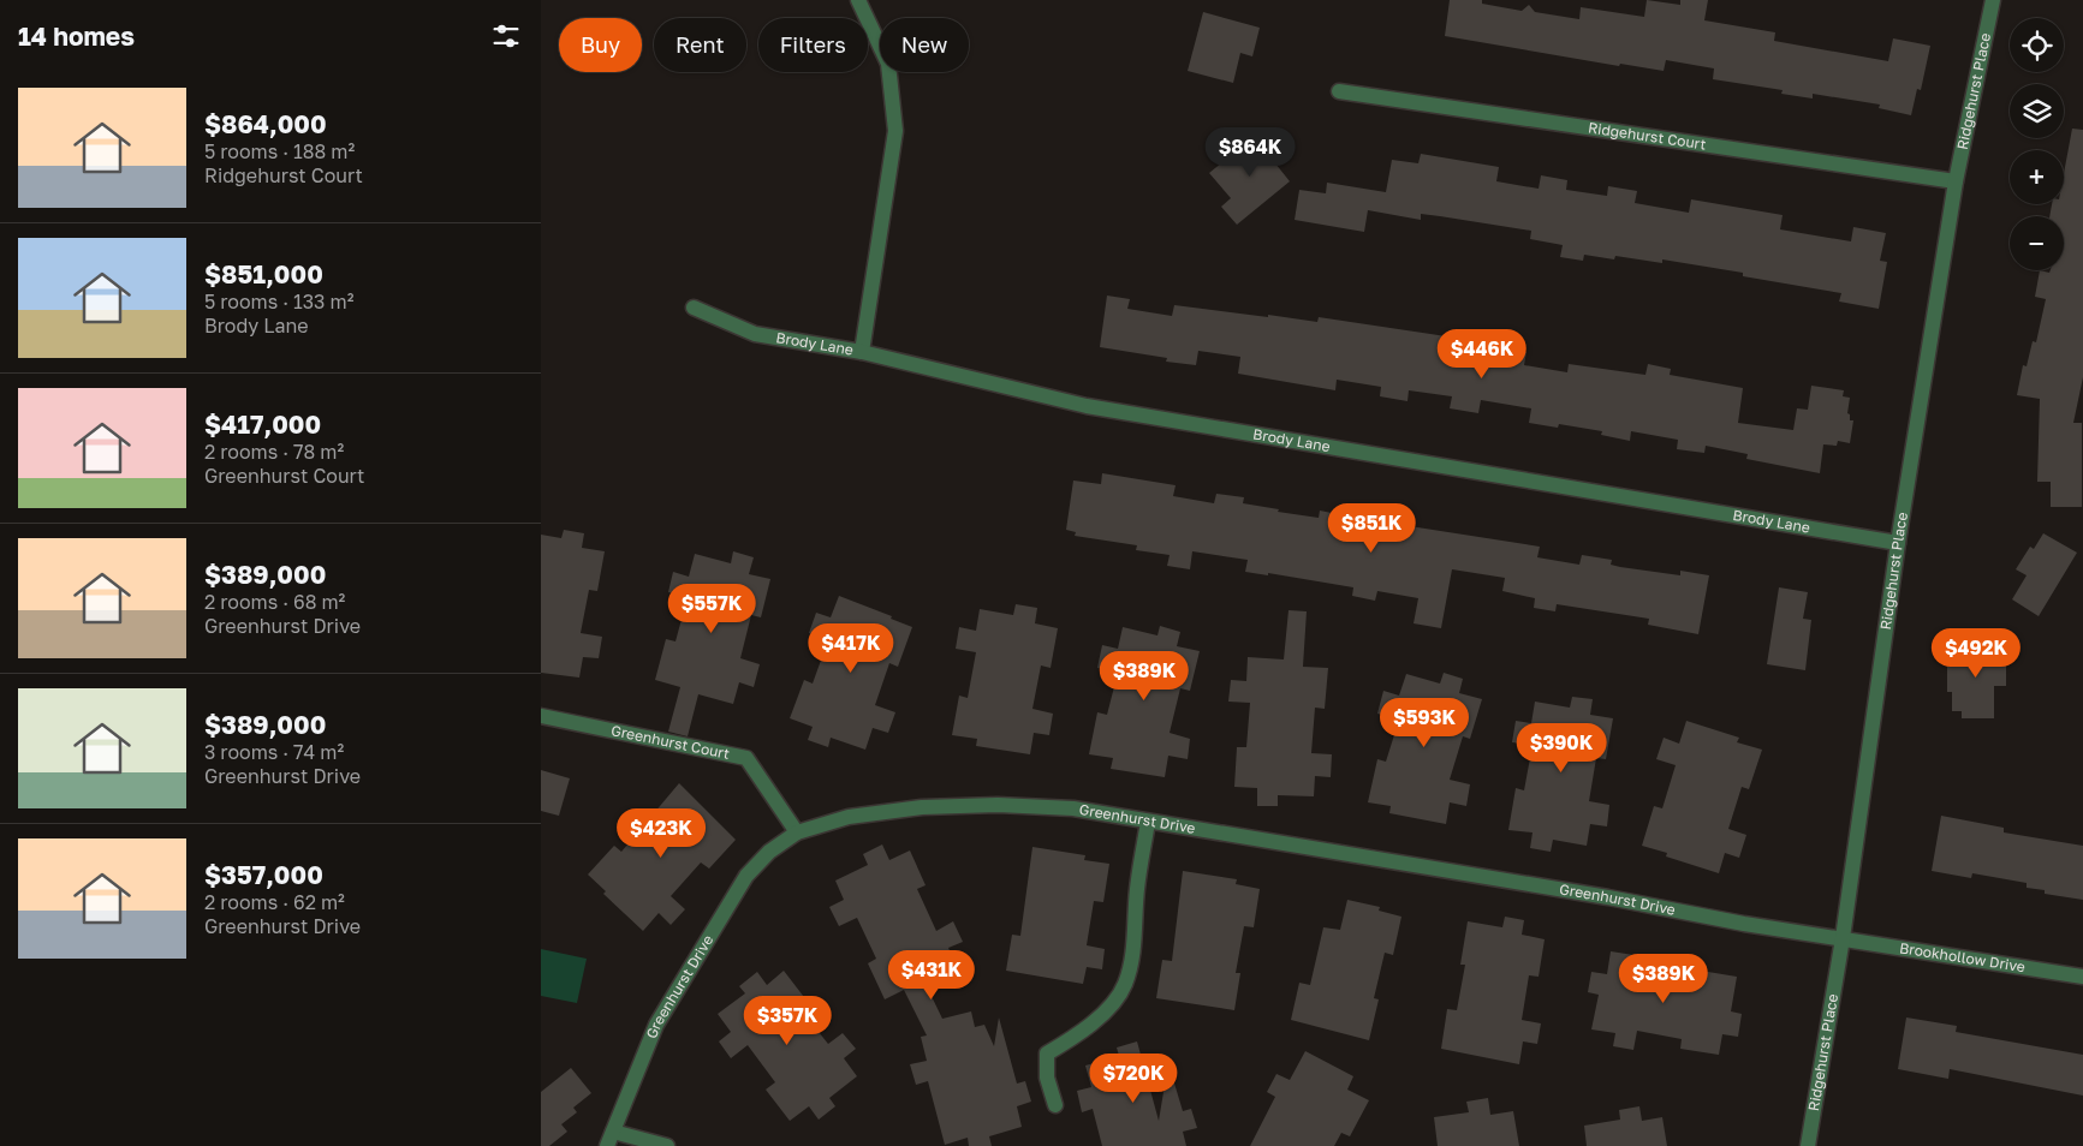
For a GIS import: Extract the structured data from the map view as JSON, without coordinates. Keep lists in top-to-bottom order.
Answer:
{
  "streets": {
    "street": [
      "Ridgehurst Place",
      "Ridgehurst Court",
      "Brody Lane",
      "Greenhurst Court",
      "Greenhurst Drive",
      "Brookhollow Drive"
    ]
  },
  "crossings": [
    ["Ridgehurst Place", "Ridgehurst Court"],
    ["Ridgehurst Place", "Brody Lane"],
    ["Ridgehurst Place", "Greenhurst Drive"],
    ["Ridgehurst Place", "Brookhollow Drive"],
    ["Greenhurst Court", "Greenhurst Drive"],
    ["Greenhurst Drive", "Brookhollow Drive"]
  ],
  "page": {
    "heading": "14 homes",
    "map_buttons": ["+", "−"],
    "chip": [
      "Buy",
      "Rent",
      "Filters",
      "New"
    ],
    "list": [
      {
        "name": "$864,000",
        "note": "5 rooms · 188 m² · Ridgehurst Court"
      },
      {
        "name": "$851,000",
        "note": "5 rooms · 133 m² · Brody Lane"
      },
      {
        "name": "$417,000",
        "note": "2 rooms · 78 m² · Greenhurst Court"
      },
      {
        "name": "$389,000",
        "note": "2 rooms · 68 m² · Greenhurst Drive"
      },
      {
        "name": "$389,000",
        "note": "3 rooms · 74 m² · Greenhurst Drive"
      },
      {
        "name": "$357,000",
        "note": "2 rooms · 62 m² · Greenhurst Drive"
      }
    ],
    "price": [
      "$864K",
      "$446K",
      "$851K",
      "$557K",
      "$417K",
      "$492K",
      "$389K",
      "$593K",
      "$390K",
      "$423K",
      "$431K",
      "$389K",
      "$357K",
      "$720K"
    ]
  }
}
